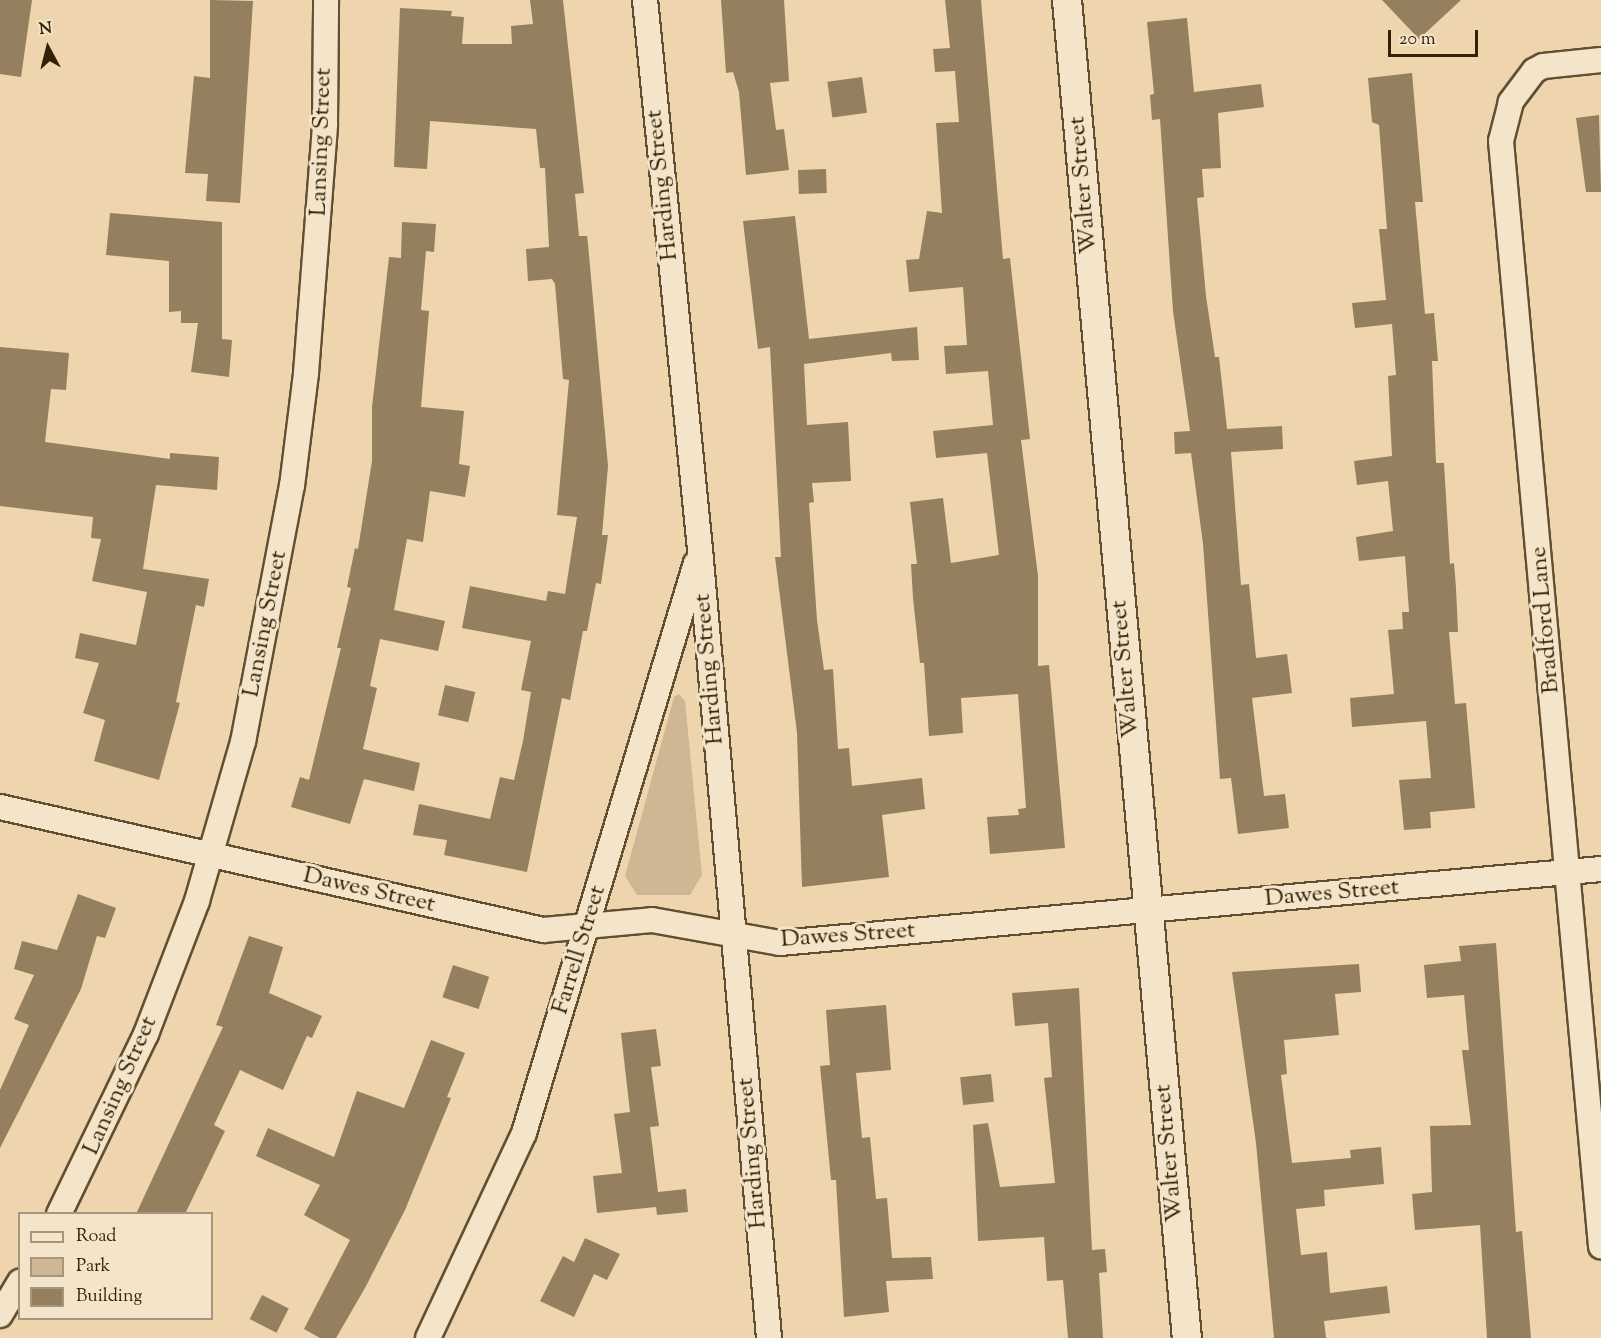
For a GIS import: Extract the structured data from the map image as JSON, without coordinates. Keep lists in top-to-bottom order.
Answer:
{
  "streets": {
    "street": [
      "Lansing Street",
      "Harding Street",
      "Walter Street",
      "Bradford Lane",
      "Dawes Street",
      "Farrell Street"
    ]
  },
  "crossings": [
    ["Lansing Street", "Dawes Street"],
    ["Harding Street", "Dawes Street"],
    ["Harding Street", "Farrell Street"],
    ["Walter Street", "Dawes Street"],
    ["Bradford Lane", "Dawes Street"],
    ["Dawes Street", "Farrell Street"]
  ],
  "legend": ["Road", "Park", "Building"],
  "scale_bar": "20 m",
  "north": "top"
}
